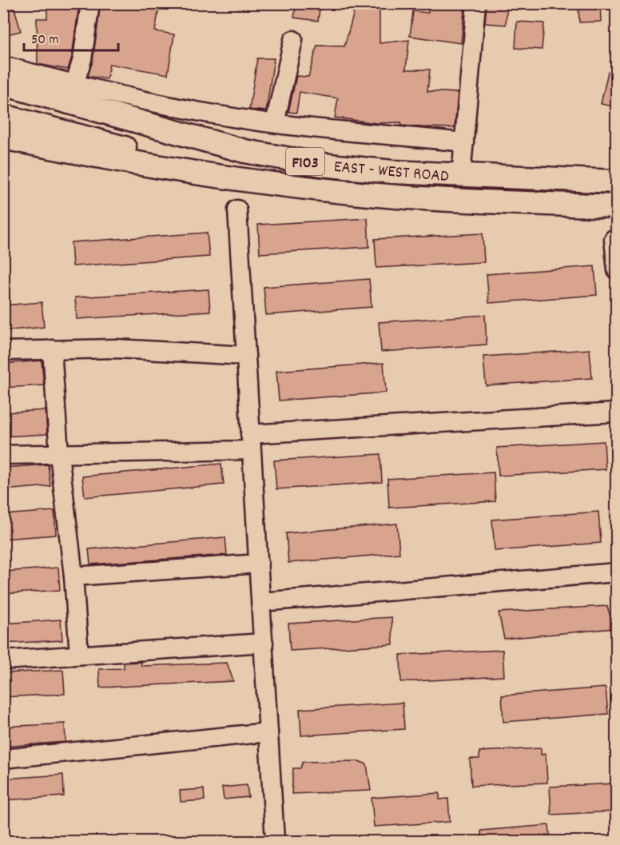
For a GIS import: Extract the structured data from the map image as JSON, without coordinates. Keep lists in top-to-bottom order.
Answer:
{
  "streets": {
    "main road": ["F103", "EAST - WEST ROAD"]
  },
  "scale_bar": "50 m"
}
